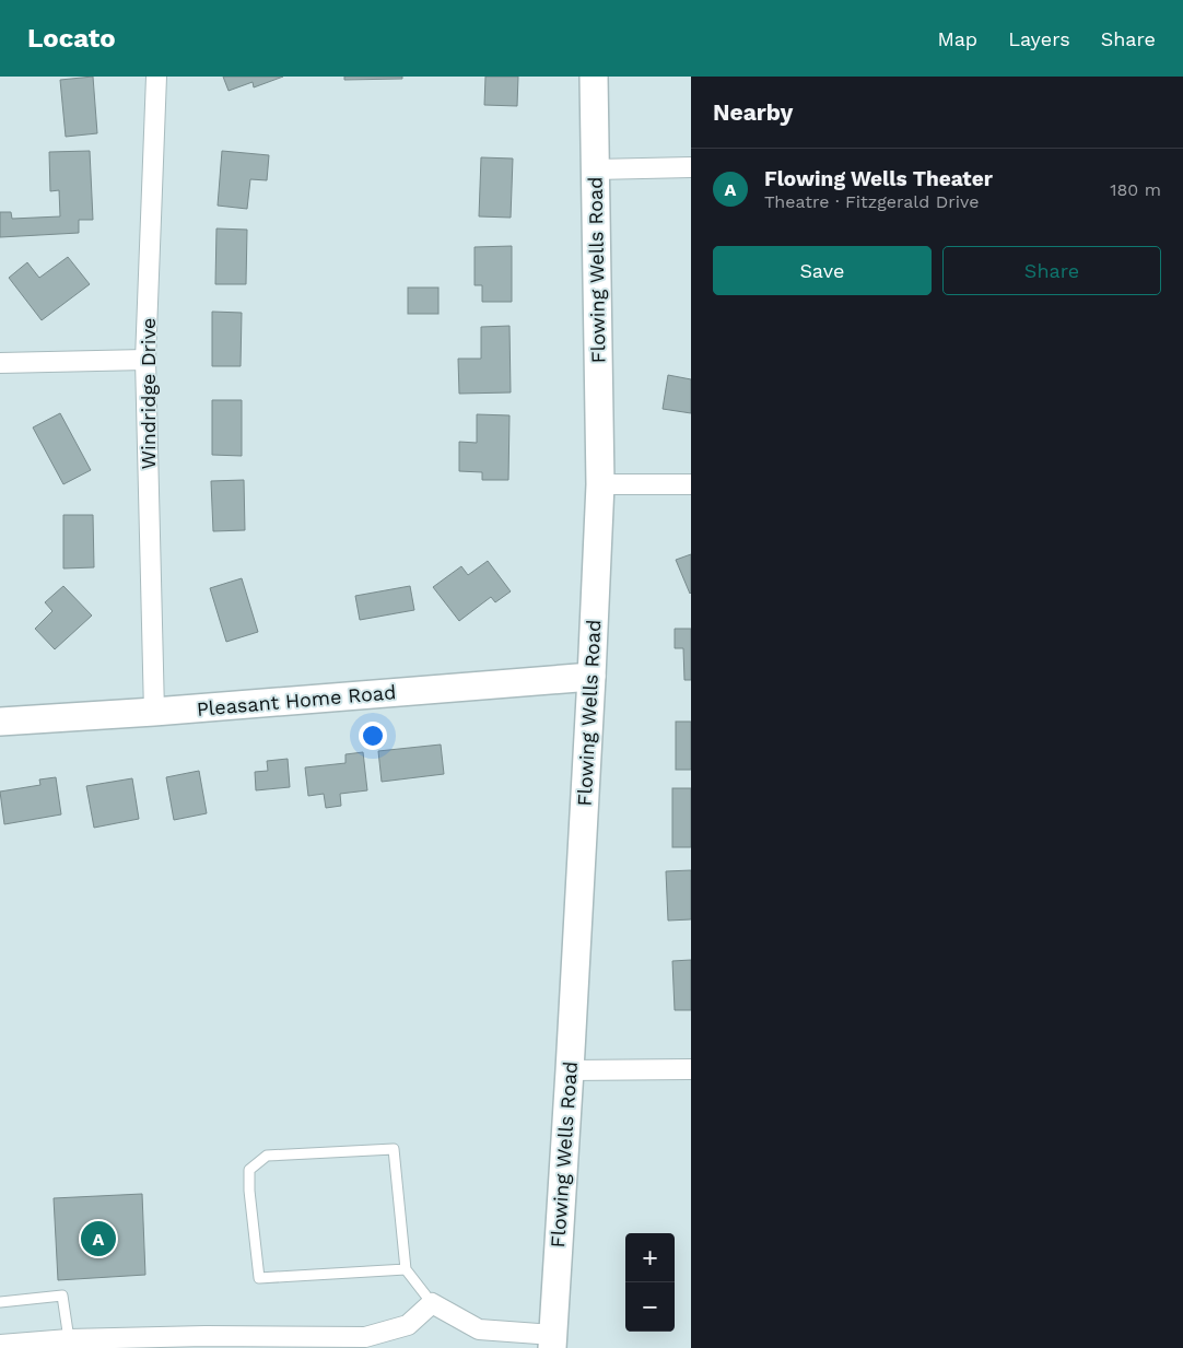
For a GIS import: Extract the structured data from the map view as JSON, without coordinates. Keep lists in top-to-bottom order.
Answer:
{
  "streets": {
    "main road": ["Flowing Wells Road", "Pleasant Home Road"],
    "street": ["Windridge Drive"]
  },
  "crossings": [
    ["Flowing Wells Road", "Pleasant Home Road"],
    ["Windridge Drive", "Pleasant Home Road"]
  ],
  "page": {
    "header": "Locato",
    "nav": ["Map", "Layers", "Share"],
    "heading": "Nearby",
    "list": [
      {
        "mark": "A",
        "name": "Flowing Wells Theater",
        "note": "Theatre · Fitzgerald Drive",
        "value": "180 m"
      }
    ],
    "buttons": ["Save", "Share"],
    "pins": "A",
    "map_buttons": ["+", "−"]
  }
}
